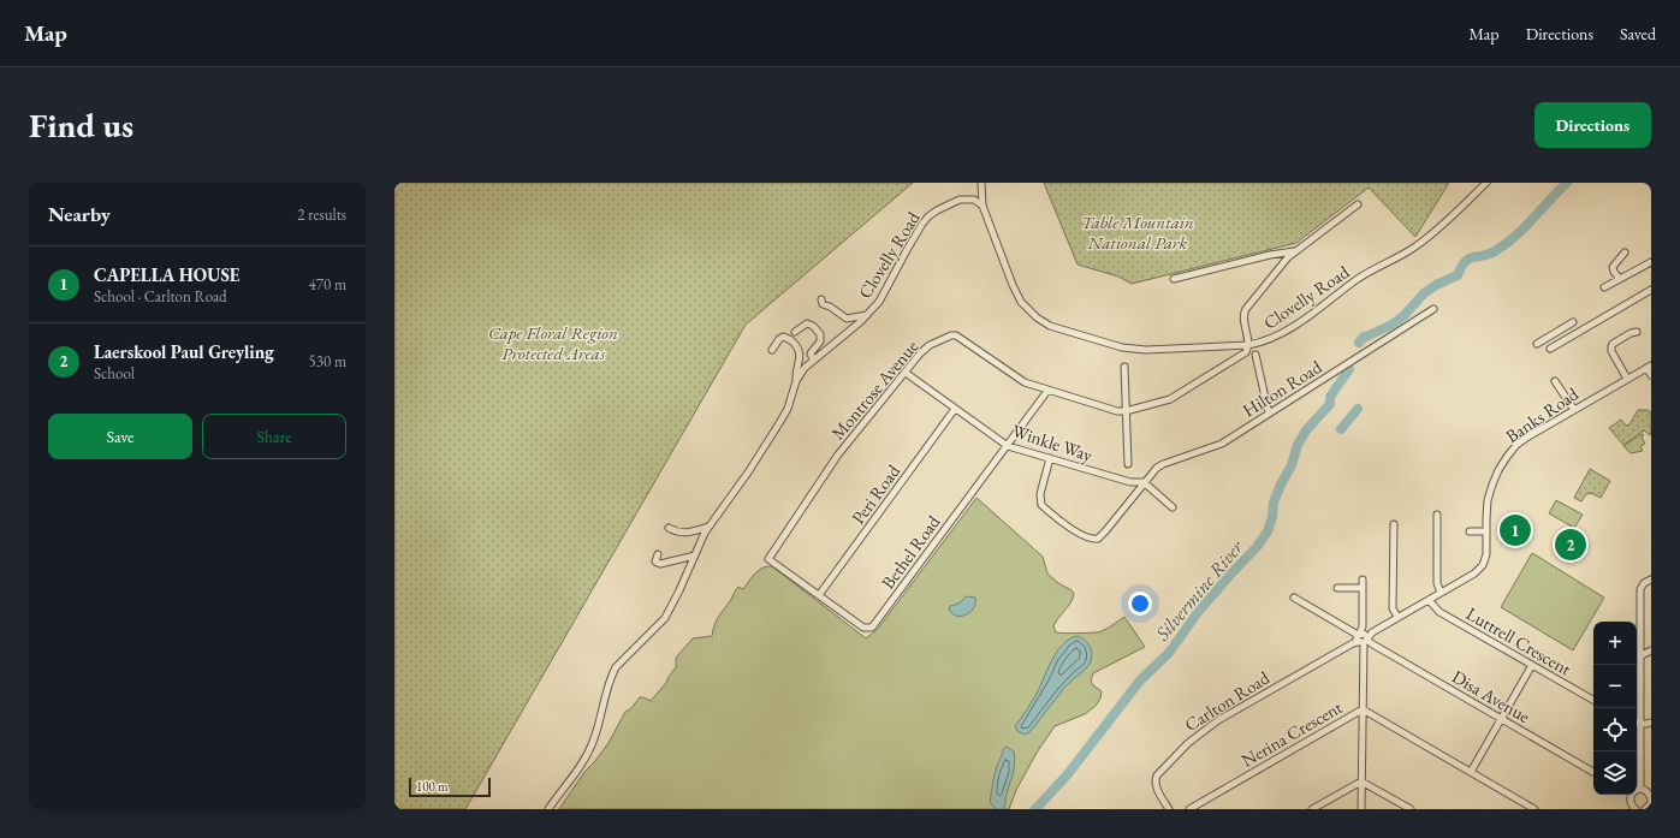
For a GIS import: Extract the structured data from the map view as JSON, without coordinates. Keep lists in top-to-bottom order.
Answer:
{
  "streets": {
    "street": [
      "Clovelly Road",
      "Hilton Road",
      "Montrose Avenue",
      "Banks Road",
      "Winkle Way",
      "Peri Road",
      "Bethel Road",
      "Luttrell Crescent",
      "Disa Avenue",
      "Carlton Road",
      "Nerina Crescent"
    ]
  },
  "crossings": [
    ["Clovelly Road", "Montrose Avenue"],
    ["Hilton Road", "Winkle Way"],
    ["Montrose Avenue", "Winkle Way"],
    ["Montrose Avenue", "Bethel Road"],
    ["Banks Road", "Carlton Road"],
    ["Winkle Way", "Peri Road"],
    ["Winkle Way", "Bethel Road"],
    ["Peri Road", "Bethel Road"],
    ["Luttrell Crescent", "Carlton Road"],
    ["Disa Avenue", "Carlton Road"]
  ],
  "water": ["Silvermine River"],
  "parks": ["Table Mountain National Park", "Cape Floral Region Protected Areas"],
  "scale_bar": "100 m",
  "page": {
    "header": "Map",
    "nav": ["Map", "Directions", "Saved"],
    "buttons": [
      "Directions",
      ["Save", "Share"]
    ],
    "title": "Find us",
    "heading": ["Nearby", "2 results"],
    "list": [
      {
        "mark": "1",
        "name": "CAPELLA HOUSE",
        "note": "School · Carlton Road",
        "value": "470 m"
      },
      {
        "mark": "2",
        "name": "Laerskool Paul Greyling",
        "note": "School",
        "value": "530 m"
      }
    ],
    "pins": ["1", "2"],
    "map_buttons": ["+", "−"],
    "scale": "100 m"
  }
}
